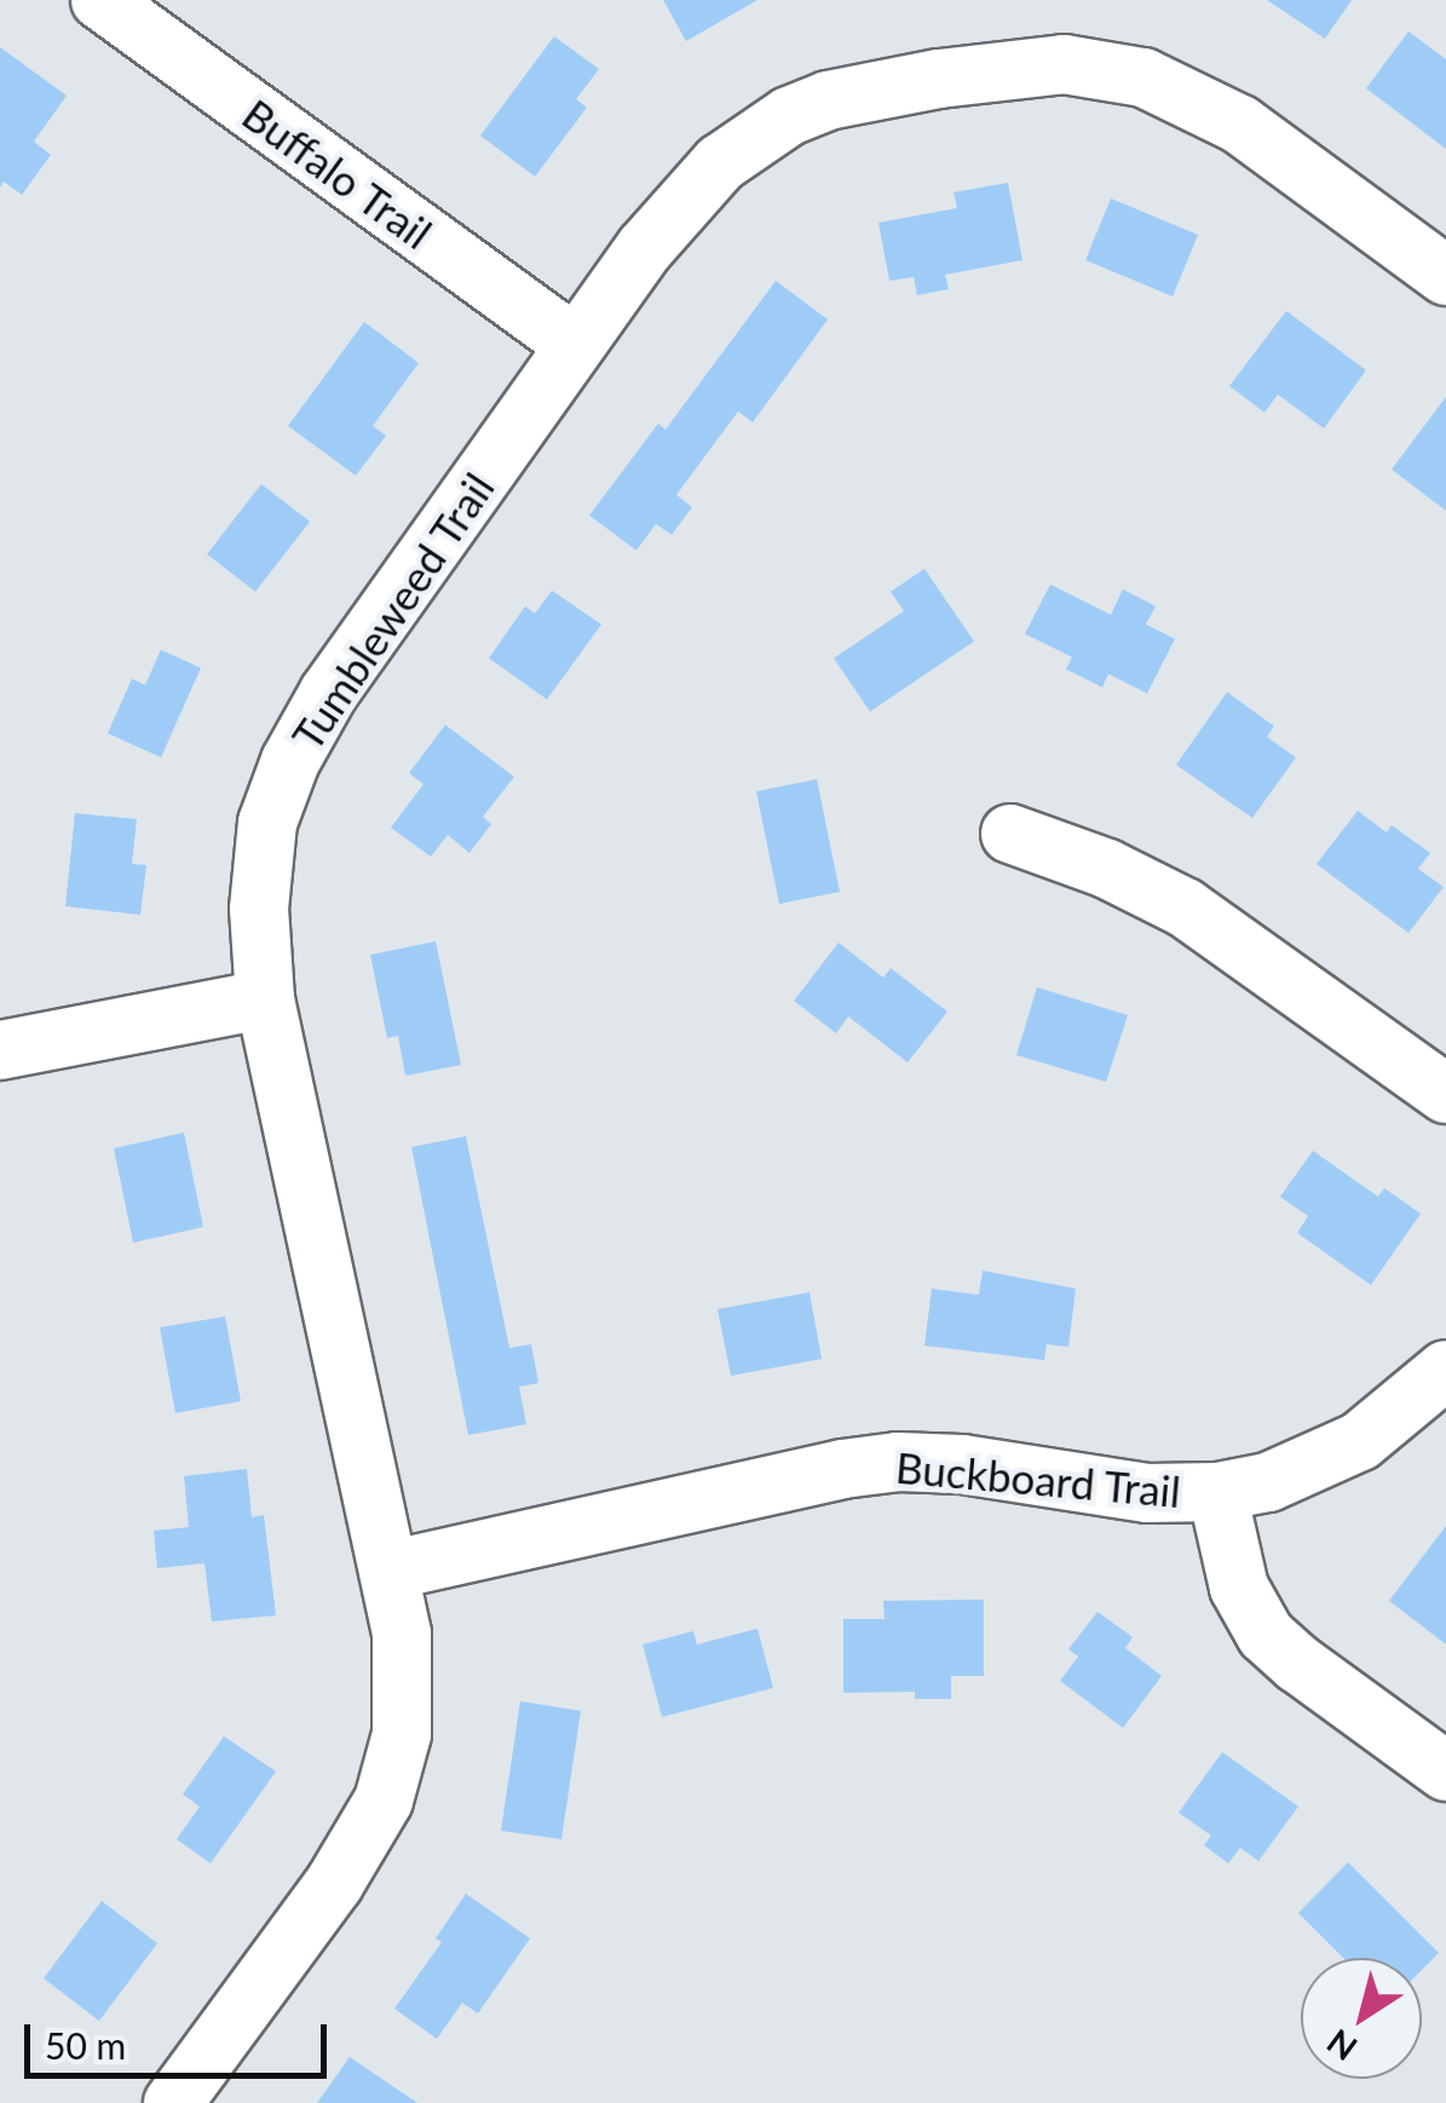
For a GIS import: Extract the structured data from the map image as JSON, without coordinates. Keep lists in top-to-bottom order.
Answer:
{
  "streets": {
    "street": ["Buffalo Trail", "Tumbleweed Trail", "Buckboard Trail"]
  },
  "crossings": [
    ["Buffalo Trail", "Tumbleweed Trail"],
    ["Tumbleweed Trail", "Buckboard Trail"]
  ],
  "scale_bar": "50 m",
  "north": "bottom left"
}
